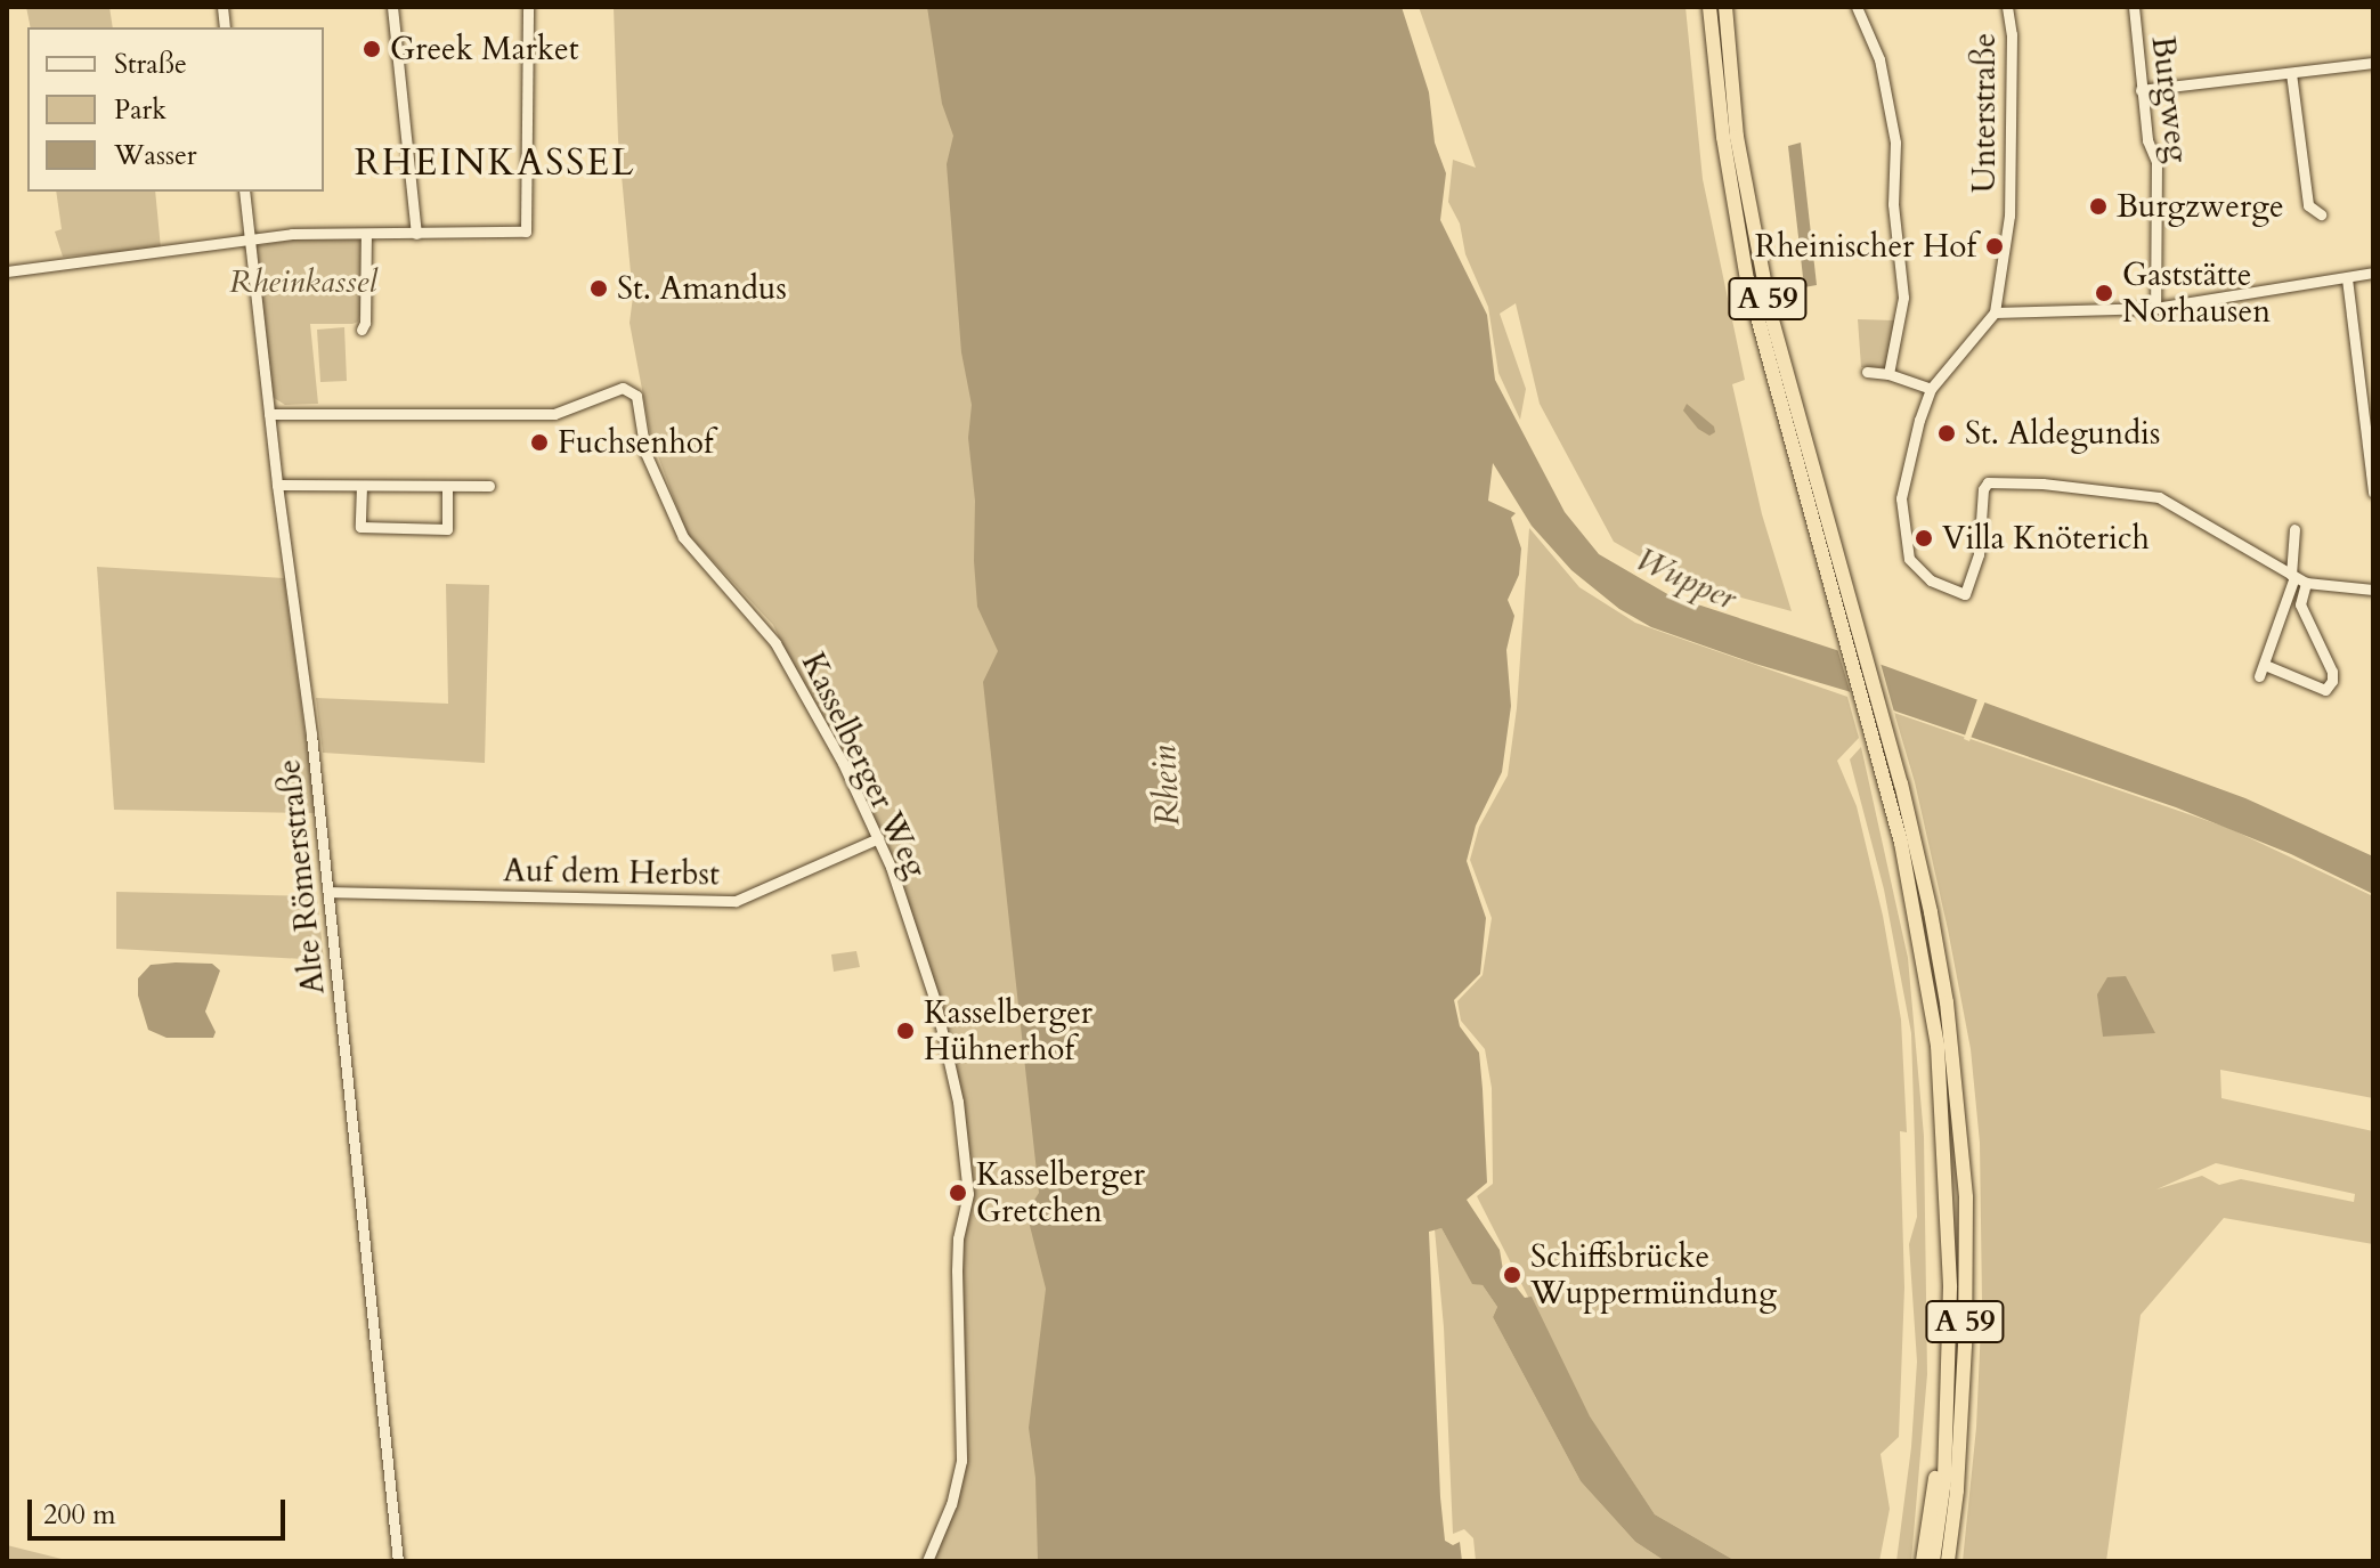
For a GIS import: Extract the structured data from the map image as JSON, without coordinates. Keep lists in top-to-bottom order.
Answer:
{
  "streets": {
    "highway": ["A 59"],
    "street": [
      "Burgweg",
      "Unterstraße",
      "Kasselberger Weg",
      "Auf dem Herbst",
      "Alte Römerstraße"
    ]
  },
  "crossings": [
    ["Kasselberger Weg", "Auf dem Herbst"],
    ["Kasselberger Weg", "Alte Römerstraße"],
    ["Auf dem Herbst", "Alte Römerstraße"]
  ],
  "districts": ["RHEINKASSEL"],
  "water": ["Wupper", "Rhein"],
  "parks": ["Rheinkassel"],
  "places": [
    "Greek Market",
    "Burgzwerge",
    "Rheinischer Hof",
    "St. Amandus",
    "Gaststätte Norhausen",
    "St. Aldegundis",
    "Fuchsenhof",
    "Villa Knöterich",
    "Kasselberger Hühnerhof",
    "Kasselberger Gretchen",
    "Schiffsbrücke Wuppermündung"
  ],
  "legend": ["Straße", "Park", "Wasser"],
  "scale_bar": "200 m"
}
